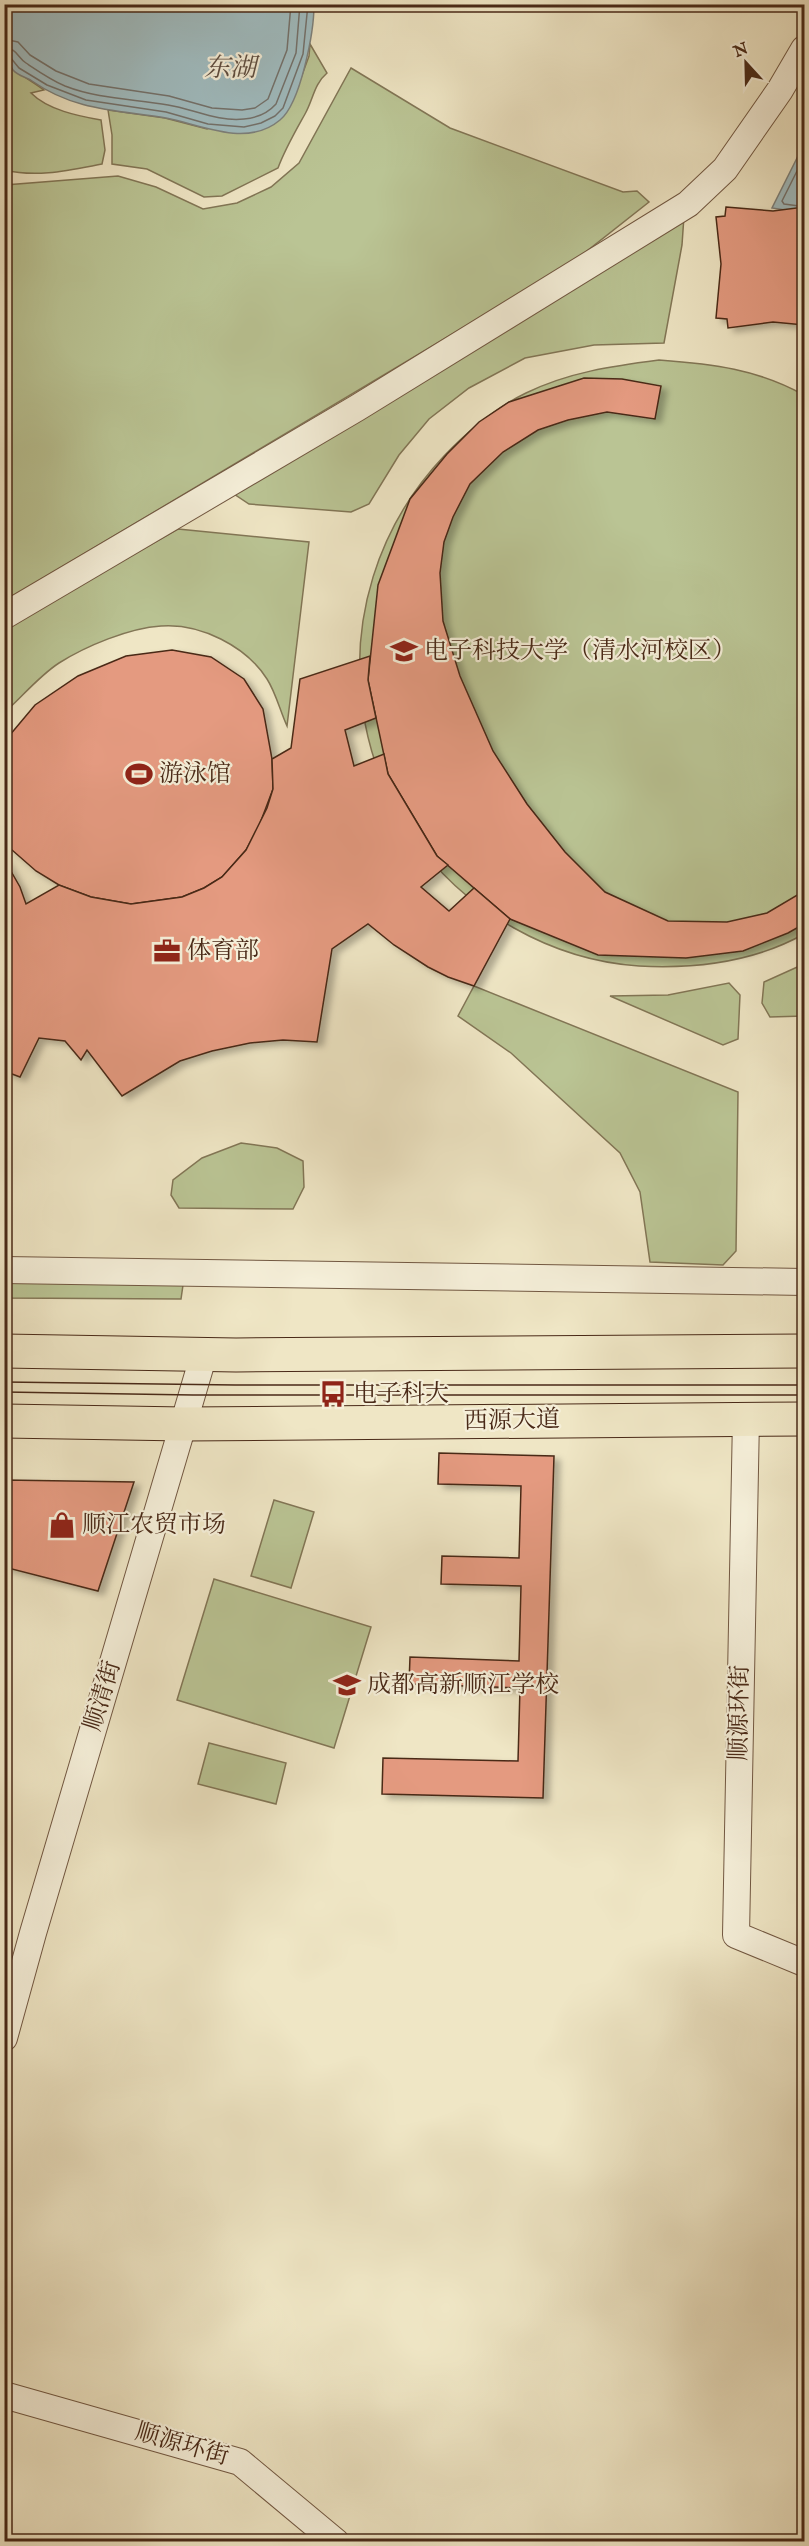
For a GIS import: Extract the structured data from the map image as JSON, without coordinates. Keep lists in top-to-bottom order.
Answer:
{
  "streets": {
    "main road": ["西源大道"],
    "street": ["顺清街", "顺源环街"]
  },
  "crossings": [
    ["西源大道", "顺清街"],
    ["西源大道", "顺源环街"]
  ],
  "water": ["东湖"],
  "places": {
    "school or university": ["电子科技大学（清水河校区）", "成都高新顺江学校"],
    "sports": ["游泳馆"],
    "office": ["体育部"],
    "bus stop": ["电子科大"],
    "shop": ["顺江农贸市场"]
  },
  "north": "top"
}
